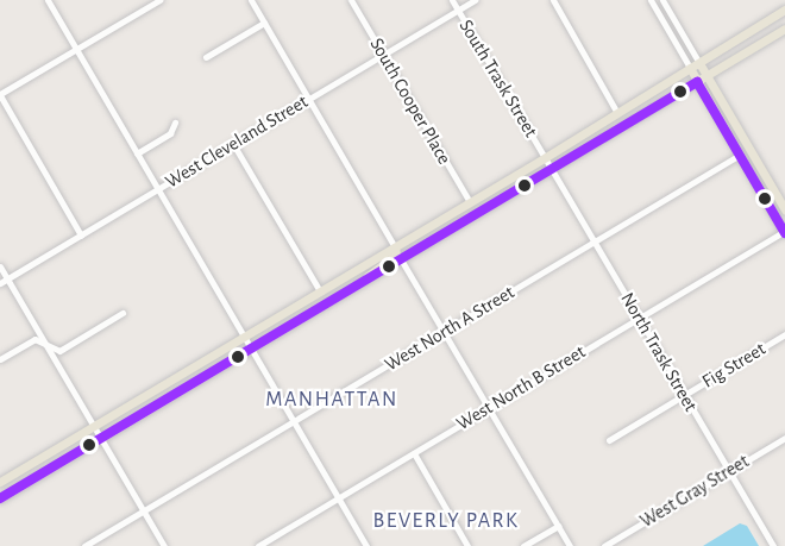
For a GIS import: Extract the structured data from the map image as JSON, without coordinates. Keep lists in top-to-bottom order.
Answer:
{
  "streets": {
    "street": [
      "South Trask Street",
      "South Cooper Place",
      "West Cleveland Street",
      "West North A Street",
      "North Trask Street",
      "Fig Street",
      "West North B Street",
      "West Gray Street"
    ]
  },
  "crossings": [
    ["South Trask Street", "West Cleveland Street"],
    ["South Trask Street", "North Trask Street"],
    ["South Cooper Place", "West Cleveland Street"],
    ["West North A Street", "North Trask Street"],
    ["North Trask Street", "Fig Street"],
    ["North Trask Street", "West North B Street"],
    ["North Trask Street", "West Gray Street"]
  ],
  "districts": ["MANHATTAN", "BEVERLY PARK"]
}
